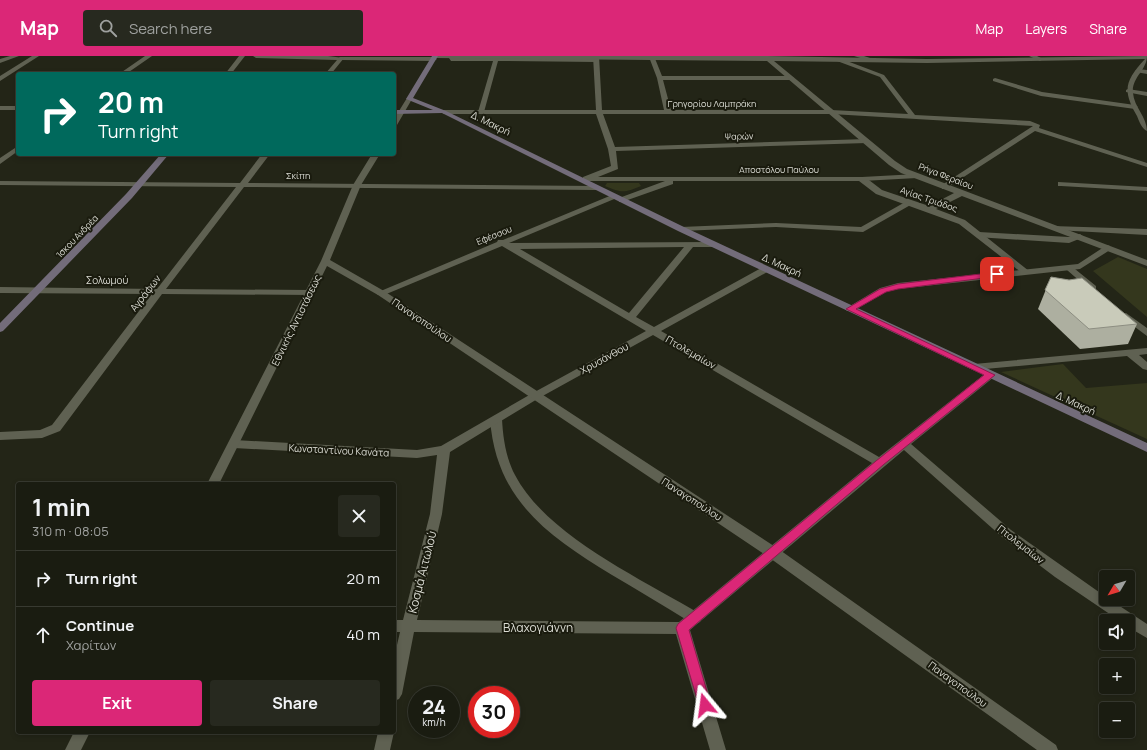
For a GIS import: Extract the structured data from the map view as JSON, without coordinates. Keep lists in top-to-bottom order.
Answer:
{
  "streets": {
    "main road": ["Γρηγορίου Λαμπράκη", "Δ. Μακρή", "Ίσκου Ανδρέα"],
    "street": [
      "Ψαρών",
      "Αποστόλου Παύλου",
      "Σκίπη",
      "Ρήγα Φεραίου",
      "Αγίας Τριάδος",
      "Εφέσσου",
      "Σολωμού",
      "Αγράφων",
      "Εθνικής Αντιστάσεως",
      "Παναγοπούλου",
      "Πτολεμαίων",
      "Χρυσάνθου",
      "Κωνσταντίνου Κανάτα",
      "Κοσμά Αιτωλού",
      "Βλαχογιάννη"
    ]
  },
  "crossings": [
    ["Γρηγορίου Λαμπράκη", "Δ. Μακρή"],
    ["Γρηγορίου Λαμπράκη", "Ρήγα Φεραίου"],
    ["Δ. Μακρή", "Αποστόλου Παύλου"],
    ["Δ. Μακρή", "Σκίπη"],
    ["Δ. Μακρή", "Εφέσσου"],
    ["Δ. Μακρή", "Χρυσάνθου"],
    ["Ψαρών", "Ρήγα Φεραίου"],
    ["Αποστόλου Παύλου", "Ρήγα Φεραίου"],
    ["Αποστόλου Παύλου", "Αγίας Τριάδος"],
    ["Αποστόλου Παύλου", "Εφέσσου"],
    ["Σκίπη", "Ίσκου Ανδρέα"],
    ["Σκίπη", "Αγράφων"],
    ["Σκίπη", "Εθνικής Αντιστάσεως"],
    ["Εφέσσου", "Παναγοπούλου"],
    ["Εφέσσου", "Πτολεμαίων"],
    ["Ίσκου Ανδρέα", "Σολωμού"],
    ["Σολωμού", "Αγράφων"],
    ["Σολωμού", "Εθνικής Αντιστάσεως"],
    ["Εθνικής Αντιστάσεως", "Παναγοπούλου"],
    ["Εθνικής Αντιστάσεως", "Κωνσταντίνου Κανάτα"],
    ["Παναγοπούλου", "Χρυσάνθου"],
    ["Πτολεμαίων", "Χρυσάνθου"],
    ["Χρυσάνθου", "Κωνσταντίνου Κανάτα"],
    ["Χρυσάνθου", "Κοσμά Αιτωλού"],
    ["Κωνσταντίνου Κανάτα", "Κοσμά Αιτωλού"],
    ["Κοσμά Αιτωλού", "Βλαχογιάννη"]
  ],
  "north": "bottom left",
  "page": {
    "header": "Map",
    "search": "Search here",
    "nav": ["Map", "Layers", "Share"],
    "turn": ["20 m", "Turn right"],
    "heading": ["1 min", "310 m · 08:05"],
    "list": [
      {
        "name": "Turn right",
        "value": "20 m"
      },
      {
        "name": "Continue",
        "note": "Χαρίτων",
        "value": "40 m"
      }
    ],
    "map_buttons": ["+", "−"],
    "buttons": ["Exit", "Share"],
    "speed": "24 km/h",
    "limit": "30"
  }
}
